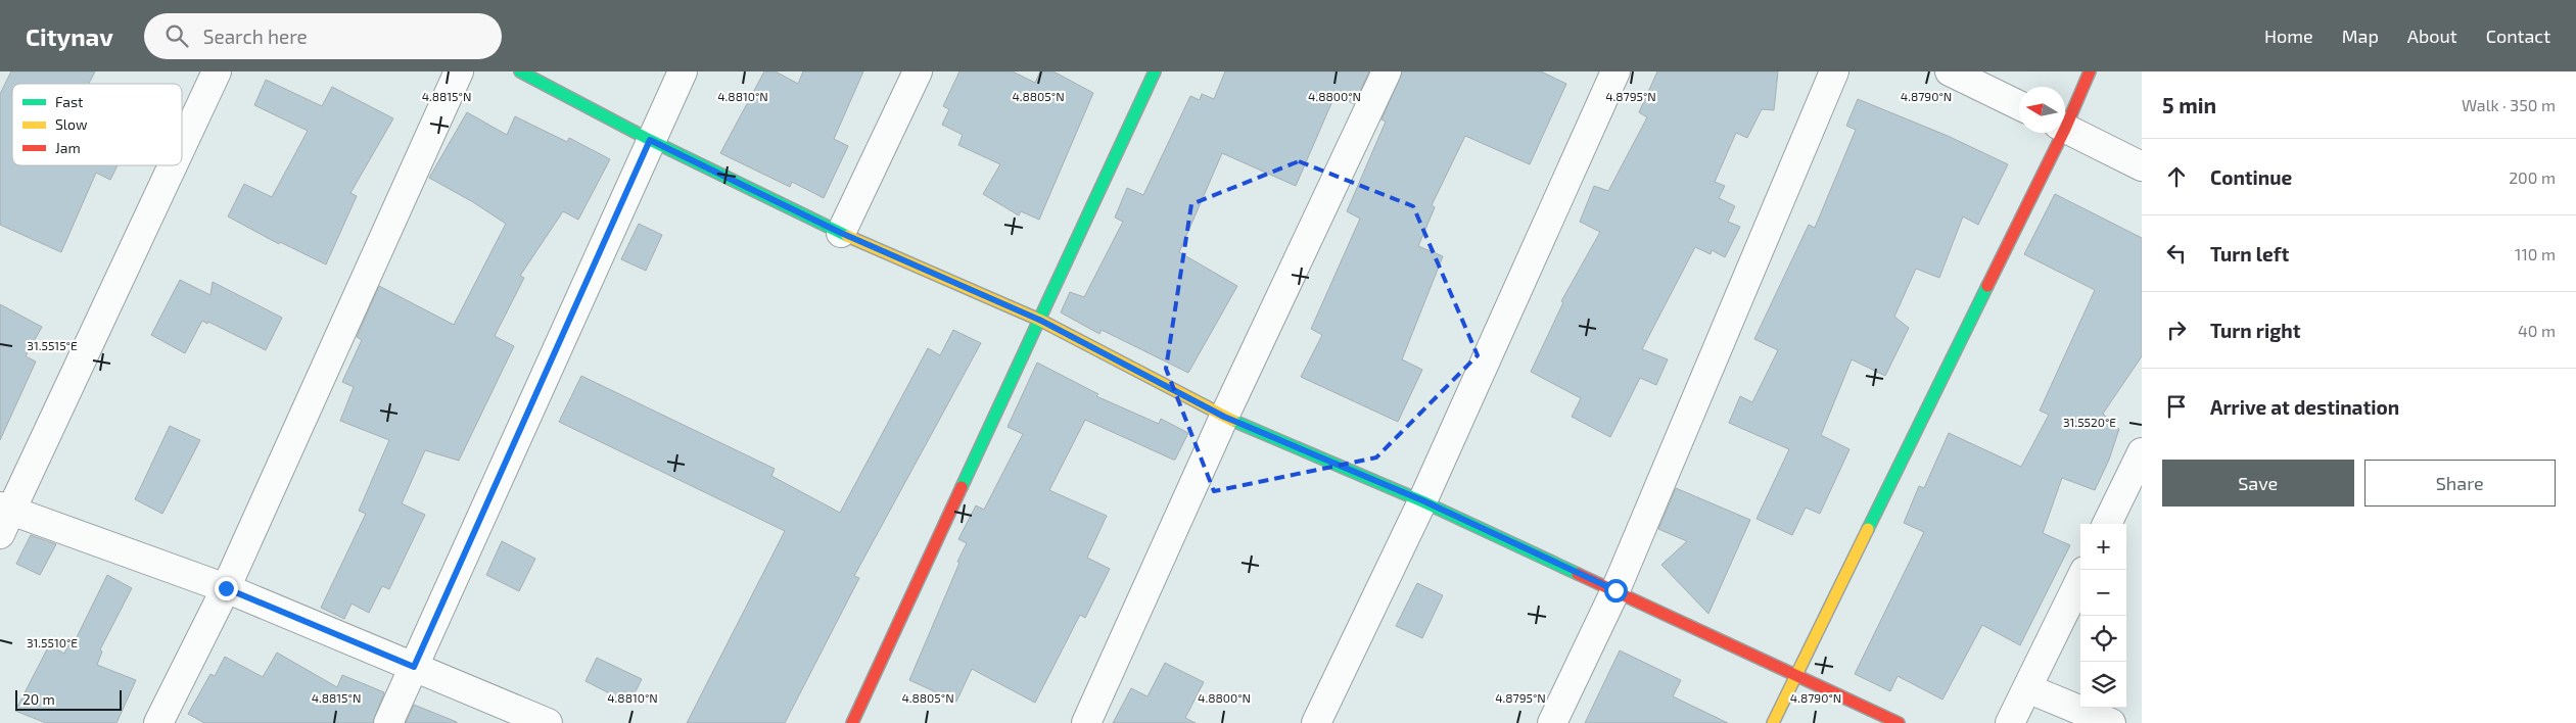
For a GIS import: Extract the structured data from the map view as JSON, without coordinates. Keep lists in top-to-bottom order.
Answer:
{
  "legend": ["Fast", "Slow", "Jam"],
  "scale_bar": "20 m",
  "north": "left",
  "page": {
    "header": "Citynav",
    "search": "Search here",
    "nav": [
      "Home",
      "Map",
      "About",
      "Contact"
    ],
    "heading": ["5 min", "Walk · 350 m"],
    "list": [
      ["Continue", "200 m"],
      ["Turn left", "110 m"],
      ["Turn right", "40 m"],
      "Arrive at destination"
    ],
    "buttons": ["Save", "Share"],
    "map_buttons": ["+", "−"],
    "scale": "20 m"
  },
  "coordinates": [
    "4.8815°N",
    "4.8810°N",
    "4.8805°N",
    "4.8800°N",
    "4.8795°N",
    "4.8790°N",
    "31.5515°E",
    "31.5520°E",
    "31.5510°E"
  ]
}
